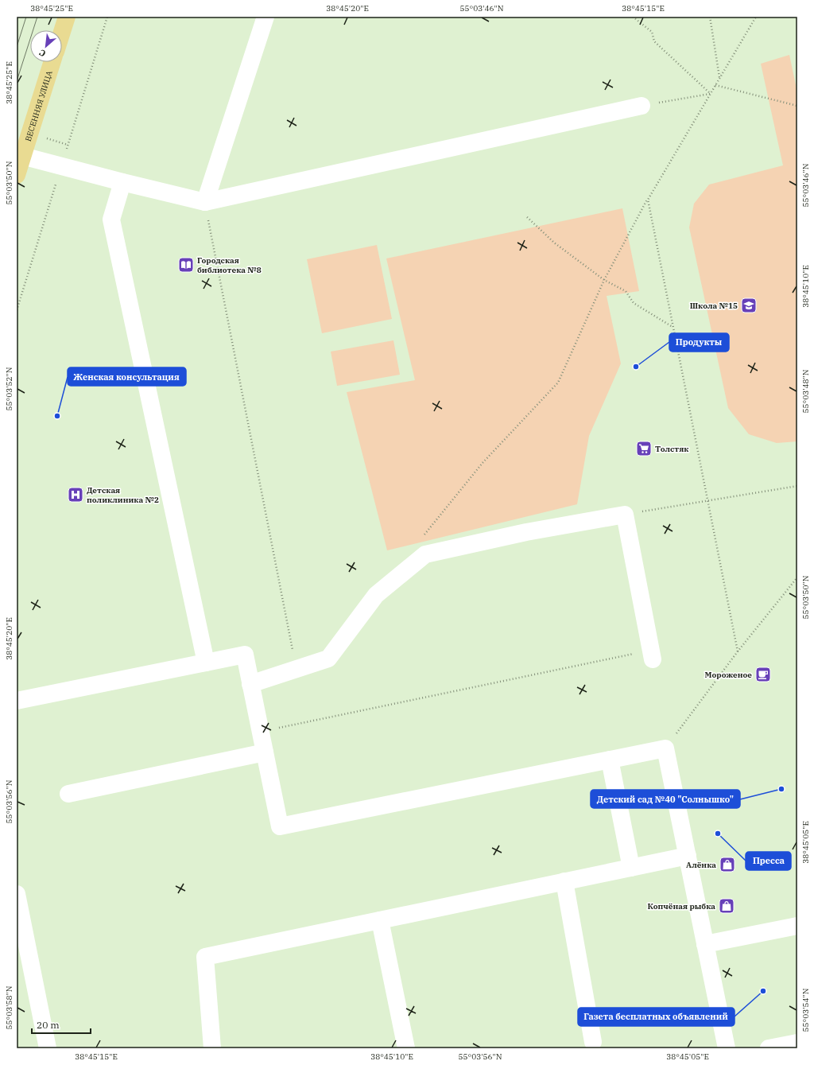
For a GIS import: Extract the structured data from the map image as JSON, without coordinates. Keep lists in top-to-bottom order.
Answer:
{
  "streets": {
    "main road": ["ВЕСЕННЯЯ УЛИЦА"]
  },
  "places": {
    "library": ["Городская библиотека №8"],
    "school or university": ["Школа №15"],
    "other": [
      "Продукты",
      "Женская консультация",
      "Детский сад №40 \"Солнышко\"",
      "Пресса",
      "Газета бесплатных объявлений"
    ],
    "supermarket": ["Толстяк"],
    "hospital": ["Детская поликлиника №2"],
    "cafe": ["Мороженое"],
    "shop": ["Алёнка", "Копчёная рыбка"]
  },
  "scale_bar": "20 m",
  "north": "bottom left",
  "coordinates": [
    "38°45'25\"E",
    "38°45'20\"E",
    "55°03'46\"N",
    "38°45'15\"E",
    "55°03'50\"N",
    "38°45'10\"E",
    "55°03'52\"N",
    "55°03'48\"N",
    "55°03'56\"N",
    "38°45'05\"E",
    "55°03'58\"N",
    "55°03'54\"N"
  ]
}
